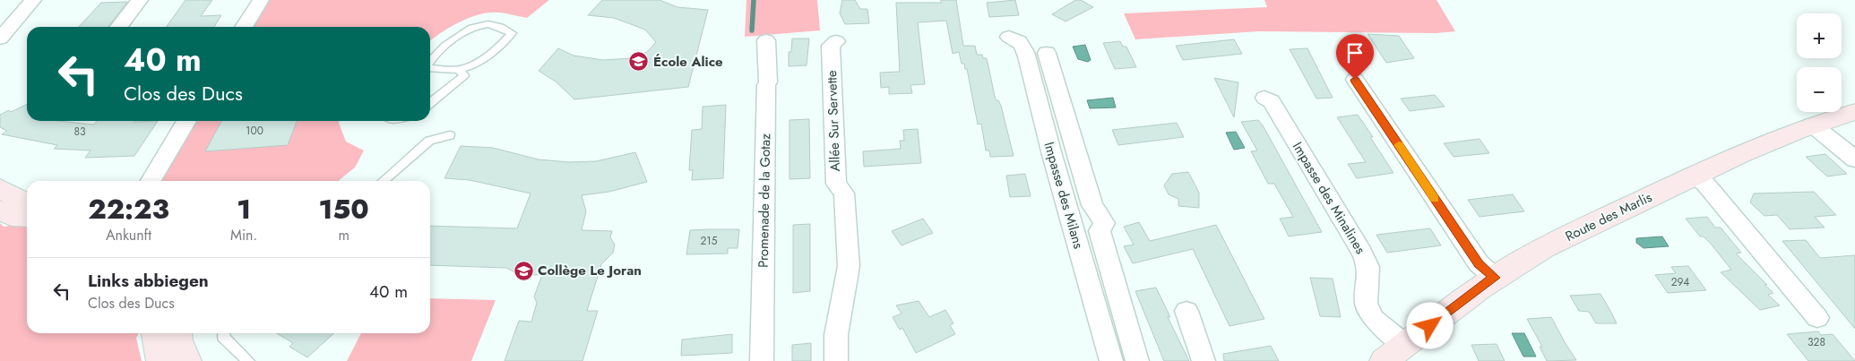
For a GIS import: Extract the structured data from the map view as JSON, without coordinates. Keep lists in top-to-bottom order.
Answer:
{
  "streets": {
    "street": [
      "Allée Sur Servette",
      "Impasse des Milans",
      "Impasse des Minalines",
      "Promenade de la Gotaz",
      "Route des Marlis"
    ]
  },
  "crossings": [
    ["Impasse des Minalines", "Route des Marlis"]
  ],
  "places": {
    "school or university": ["École Alice", "Collège Le Joran"]
  },
  "house_numbers": [
    "100",
    "83",
    "215",
    "294",
    "328"
  ],
  "page": {
    "map_buttons": ["+", "−"],
    "turn": ["40 m", "Clos des Ducs"],
    "eta": [
      "22:23",
      "Ankunft",
      "1",
      "Min.",
      "150",
      "m"
    ],
    "list": [
      {
        "name": "Links abbiegen",
        "note": "Clos des Ducs",
        "value": "40 m"
      }
    ]
  }
}
